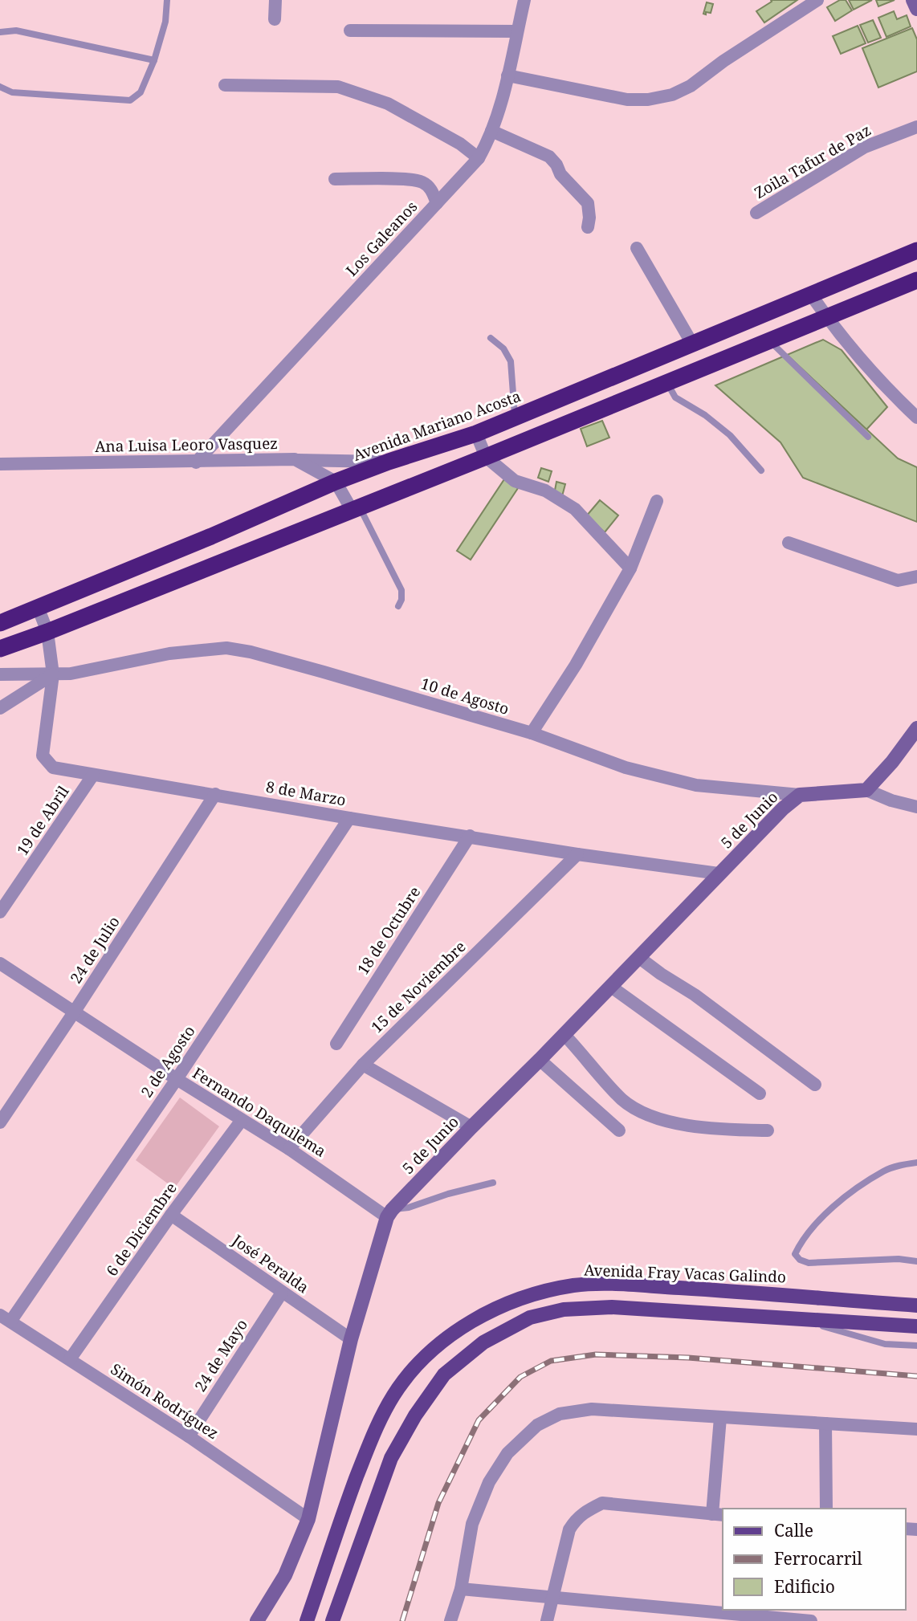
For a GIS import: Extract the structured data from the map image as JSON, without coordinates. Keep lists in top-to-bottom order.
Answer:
{
  "streets": {
    "highway": ["Avenida Mariano Acosta"],
    "main road": ["Avenida Fray Vacas Galindo"],
    "street": [
      "Zoila Tafur de Paz",
      "Los Galeanos",
      "Ana Luisa Leoro Vasquez",
      "10 de Agosto",
      "8 de Marzo",
      "5 de Junio",
      "19 de Abril",
      "18 de Octubre",
      "24 de Julio",
      "15 de Noviembre",
      "2 de Agosto",
      "Fernando Daquilema",
      "6 de Diciembre",
      "José Peralda",
      "24 de Mayo",
      "Simón Rodríguez"
    ]
  },
  "crossings": [
    ["Los Galeanos", "Ana Luisa Leoro Vasquez"],
    ["Avenida Mariano Acosta", "Ana Luisa Leoro Vasquez"],
    ["Avenida Mariano Acosta", "8 de Marzo"],
    ["10 de Agosto", "8 de Marzo"],
    ["10 de Agosto", "5 de Junio"],
    ["8 de Marzo", "5 de Junio"],
    ["8 de Marzo", "19 de Abril"],
    ["8 de Marzo", "18 de Octubre"],
    ["8 de Marzo", "24 de Julio"],
    ["8 de Marzo", "15 de Noviembre"],
    ["8 de Marzo", "2 de Agosto"],
    ["5 de Junio", "Fernando Daquilema"],
    ["5 de Junio", "José Peralda"],
    ["5 de Junio", "Simón Rodríguez"],
    ["24 de Julio", "Fernando Daquilema"],
    ["15 de Noviembre", "Fernando Daquilema"],
    ["2 de Agosto", "Fernando Daquilema"],
    ["2 de Agosto", "Simón Rodríguez"],
    ["Fernando Daquilema", "6 de Diciembre"],
    ["6 de Diciembre", "José Peralda"],
    ["6 de Diciembre", "Simón Rodríguez"],
    ["José Peralda", "24 de Mayo"],
    ["24 de Mayo", "Simón Rodríguez"]
  ],
  "legend": ["Calle", "Ferrocarril", "Edificio"]
}
